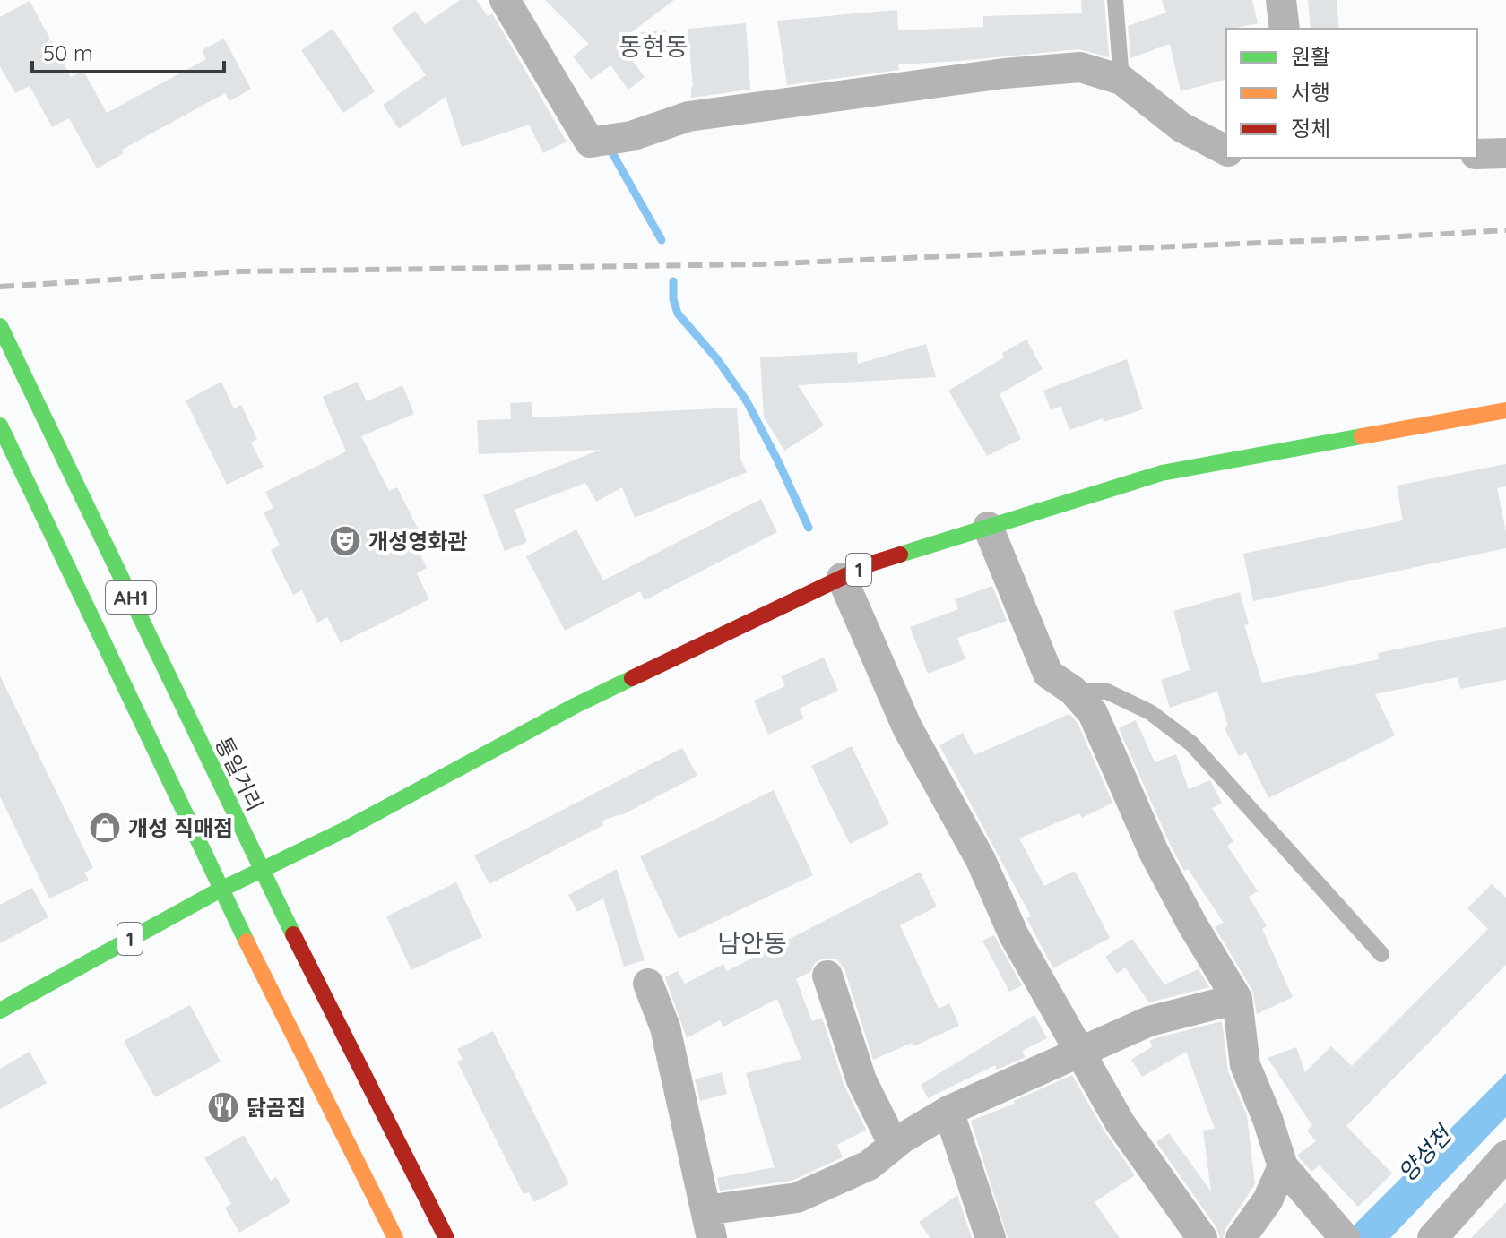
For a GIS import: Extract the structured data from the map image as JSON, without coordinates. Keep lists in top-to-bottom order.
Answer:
{
  "streets": {
    "main road": ["1", "AH1", "통일거리"]
  },
  "crossings": [
    ["1", "AH1"],
    ["1", "통일거리"]
  ],
  "districts": ["동현동", "남안동"],
  "water": ["양성천"],
  "places": {
    "theatre": ["개성영화관"],
    "shop": ["개성 직매점"],
    "restaurant": ["닭곰집"]
  },
  "legend": ["원활", "서행", "정체"],
  "scale_bar": "50 m"
}
